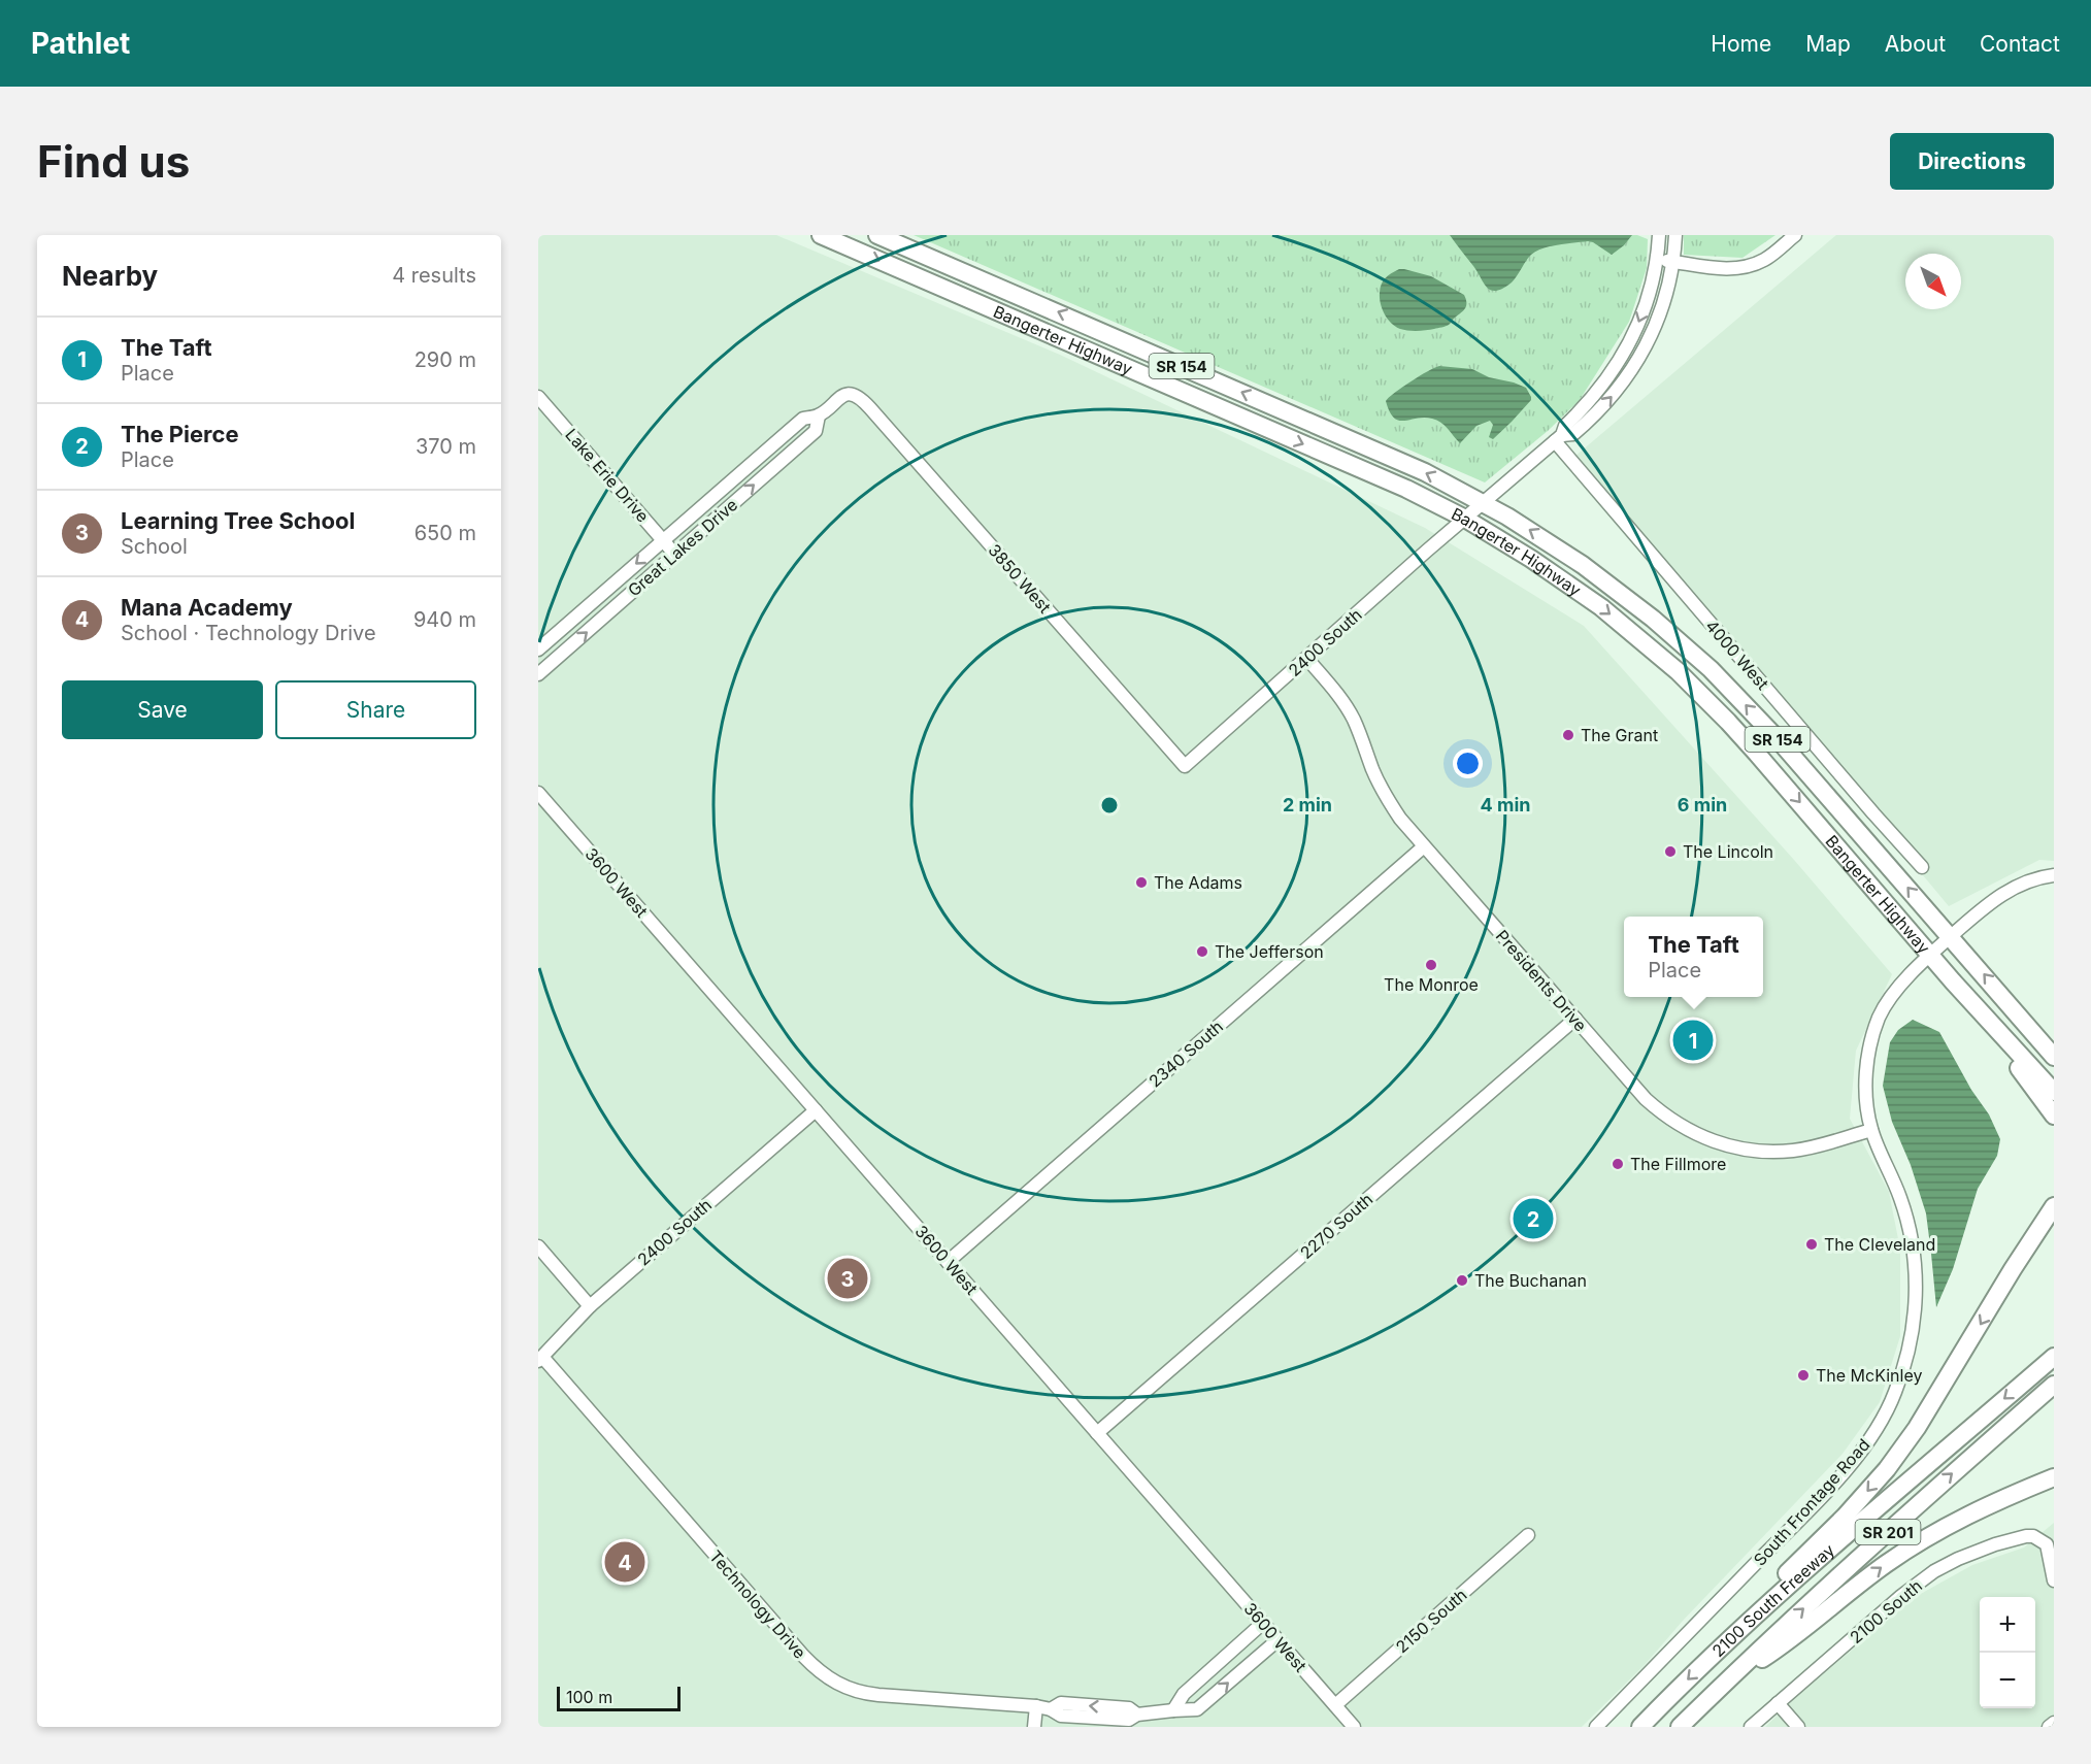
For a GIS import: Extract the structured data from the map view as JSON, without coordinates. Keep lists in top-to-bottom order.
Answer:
{
  "streets": {
    "highway": [
      "Bangerter Highway",
      "SR 154",
      "SR 201",
      "2100 South Freeway"
    ],
    "street": [
      "Lake Erie Drive",
      "Great Lakes Drive",
      "3850 West",
      "2400 South",
      "4000 West",
      "3600 West",
      "Presidents Drive",
      "2340 South",
      "2270 South",
      "South Frontage Road",
      "Technology Drive",
      "2100 South",
      "2150 South"
    ]
  },
  "crossings": [
    ["Bangerter Highway", "2400 South"],
    ["Bangerter Highway", "South Frontage Road"],
    ["Lake Erie Drive", "Great Lakes Drive"],
    ["Great Lakes Drive", "3850 West"],
    ["3850 West", "2400 South"],
    ["2400 South", "4000 West"],
    ["2400 South", "3600 West"],
    ["2400 South", "Presidents Drive"],
    ["2400 South", "Technology Drive"],
    ["3600 West", "2340 South"],
    ["3600 West", "2270 South"],
    ["3600 West", "Technology Drive"],
    ["3600 West", "2150 South"],
    ["Presidents Drive", "2340 South"],
    ["Presidents Drive", "2270 South"],
    ["Presidents Drive", "South Frontage Road"]
  ],
  "places": [
    "The Grant",
    "The Lincoln",
    "The Adams",
    "The Jefferson",
    "The Monroe",
    "The Fillmore",
    "The Cleveland",
    "The Buchanan",
    "The McKinley"
  ],
  "scale_bar": "100 m",
  "north": "bottom right",
  "page": {
    "header": "Pathlet",
    "nav": [
      "Home",
      "Map",
      "About",
      "Contact"
    ],
    "buttons": [
      "Directions",
      ["Save", "Share"]
    ],
    "title": "Find us",
    "heading": ["Nearby", "4 results"],
    "list": [
      {
        "mark": "1",
        "name": "The Taft",
        "note": "Place",
        "value": "290 m"
      },
      {
        "mark": "2",
        "name": "The Pierce",
        "note": "Place",
        "value": "370 m"
      },
      {
        "mark": "3",
        "name": "Learning Tree School",
        "note": "School",
        "value": "650 m"
      },
      {
        "mark": "4",
        "name": "Mana Academy",
        "note": "School · Technology Drive",
        "value": "940 m"
      }
    ],
    "popup": ["The Taft", "Place"],
    "pins": [
      "1",
      "2",
      "3",
      "4"
    ],
    "map_buttons": ["+", "−"],
    "scale": "100 m"
  },
  "rings": ["2 min", "4 min", "6 min"]
}
